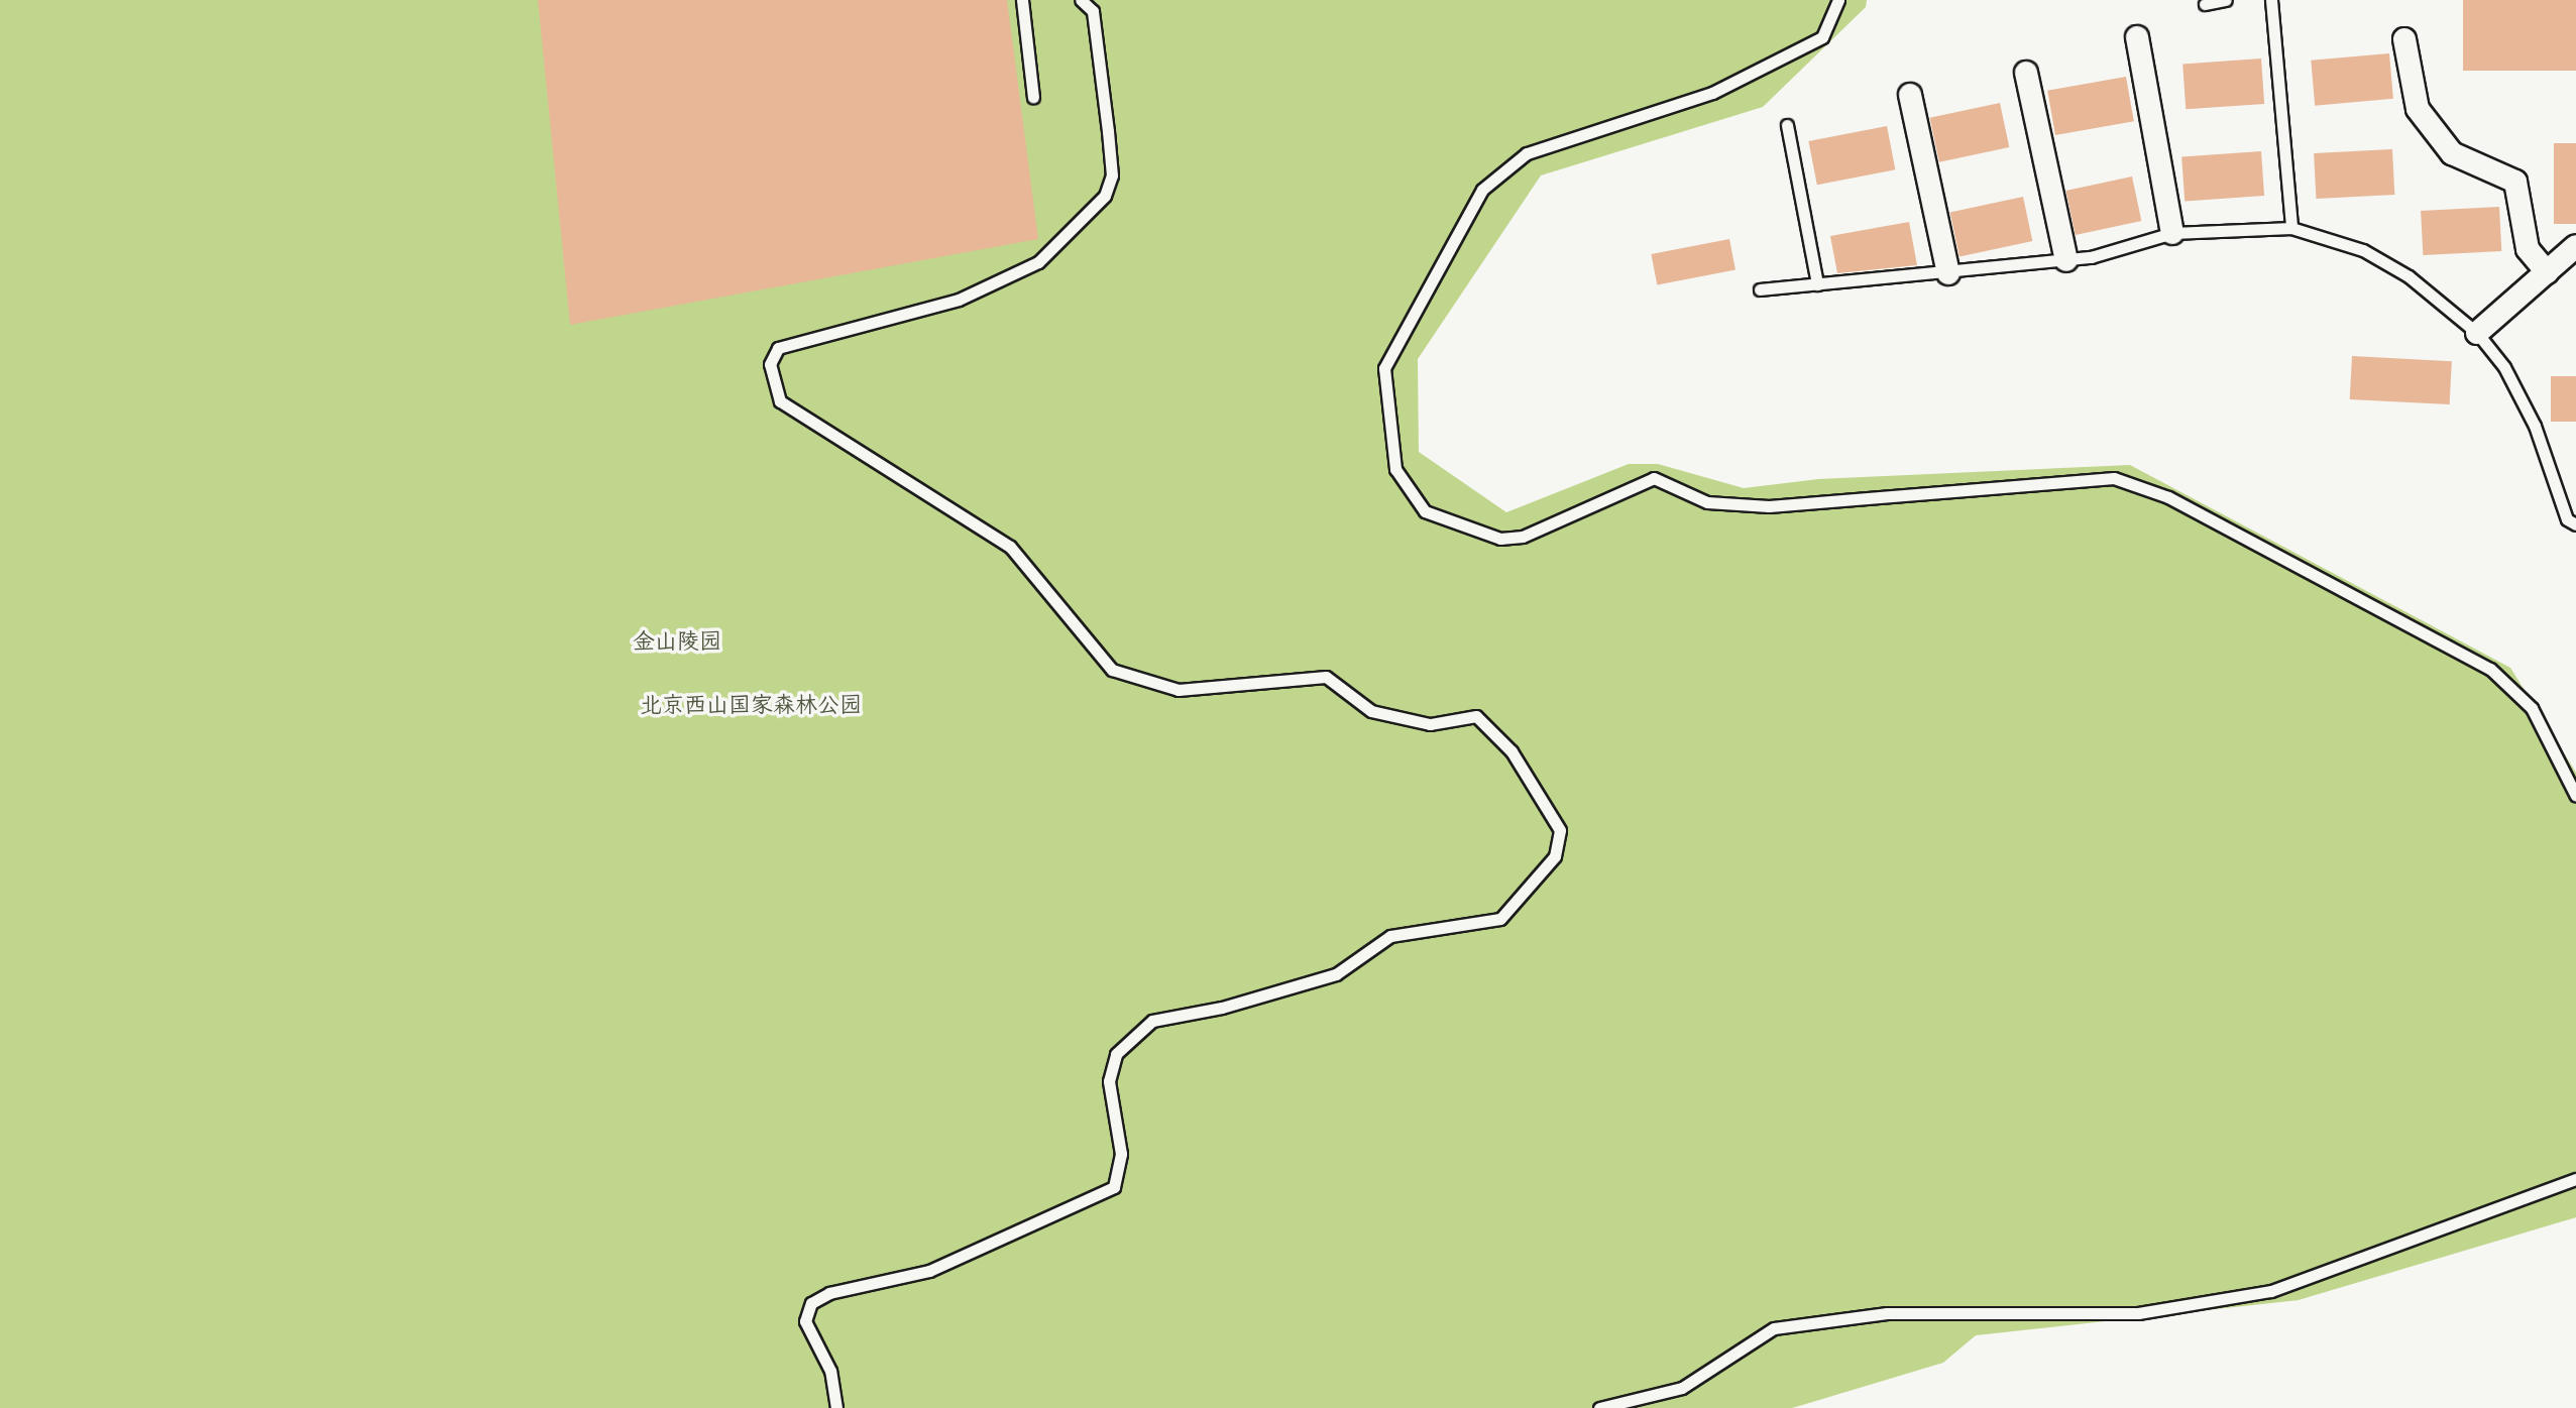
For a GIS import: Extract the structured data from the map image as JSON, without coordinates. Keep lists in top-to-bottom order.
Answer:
{
  "parks": ["金山陵园", "北京西山国家森林公园"]
}
